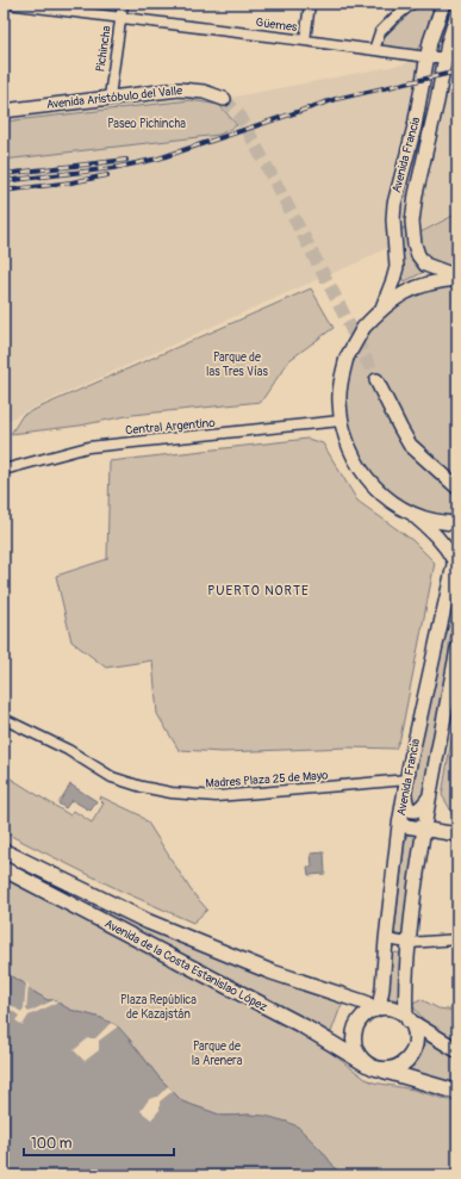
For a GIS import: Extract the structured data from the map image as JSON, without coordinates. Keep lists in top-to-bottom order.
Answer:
{
  "streets": {
    "main road": ["Avenida Aristóbulo del Valle", "Avenida Francia", "Avenida de la Costa Estanislao López"],
    "street": [
      "Güemes",
      "Pichincha",
      "Central Argentino",
      "Madres Plaza 25 de Mayo"
    ]
  },
  "crossings": [
    ["Güemes", "Pichincha"],
    ["Güemes", "Avenida Francia"],
    ["Pichincha", "Avenida Aristóbulo del Valle"],
    ["Avenida Francia", "Madres Plaza 25 de Mayo"],
    ["Avenida Francia", "Avenida de la Costa Estanislao López"]
  ],
  "districts": ["PUERTO NORTE"],
  "parks": [
    "Paseo Pichincha",
    "Parque de las Tres Vías",
    "Plaza República de Kazajstán",
    "Parque de la Arenera"
  ],
  "scale_bar": "100 m"
}
